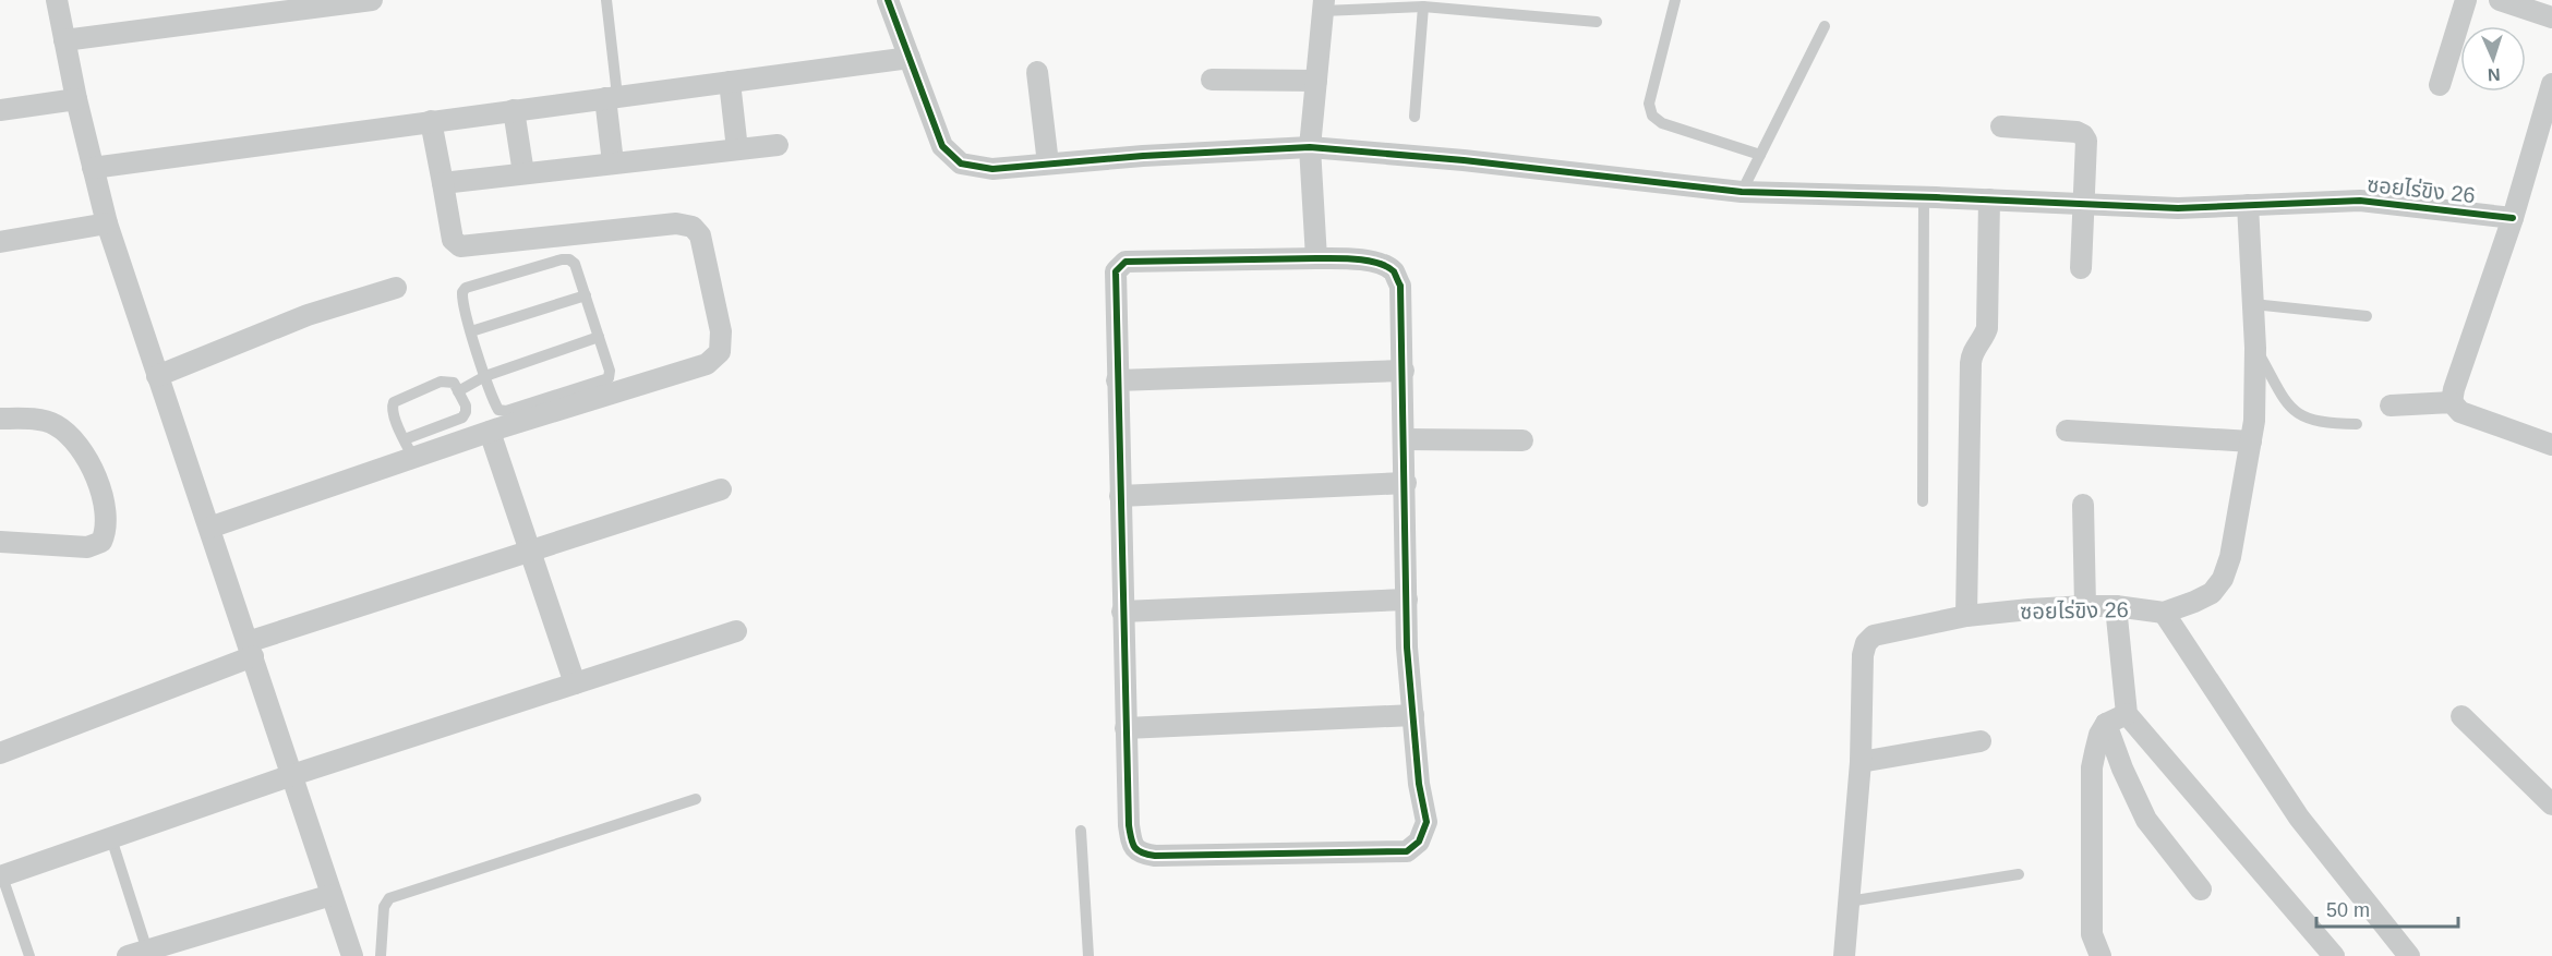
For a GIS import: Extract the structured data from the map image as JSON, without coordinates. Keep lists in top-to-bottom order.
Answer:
{
  "streets": {
    "street": ["ซอยไร่ขิง 26"]
  },
  "scale_bar": "50 m",
  "north": "bottom"
}
